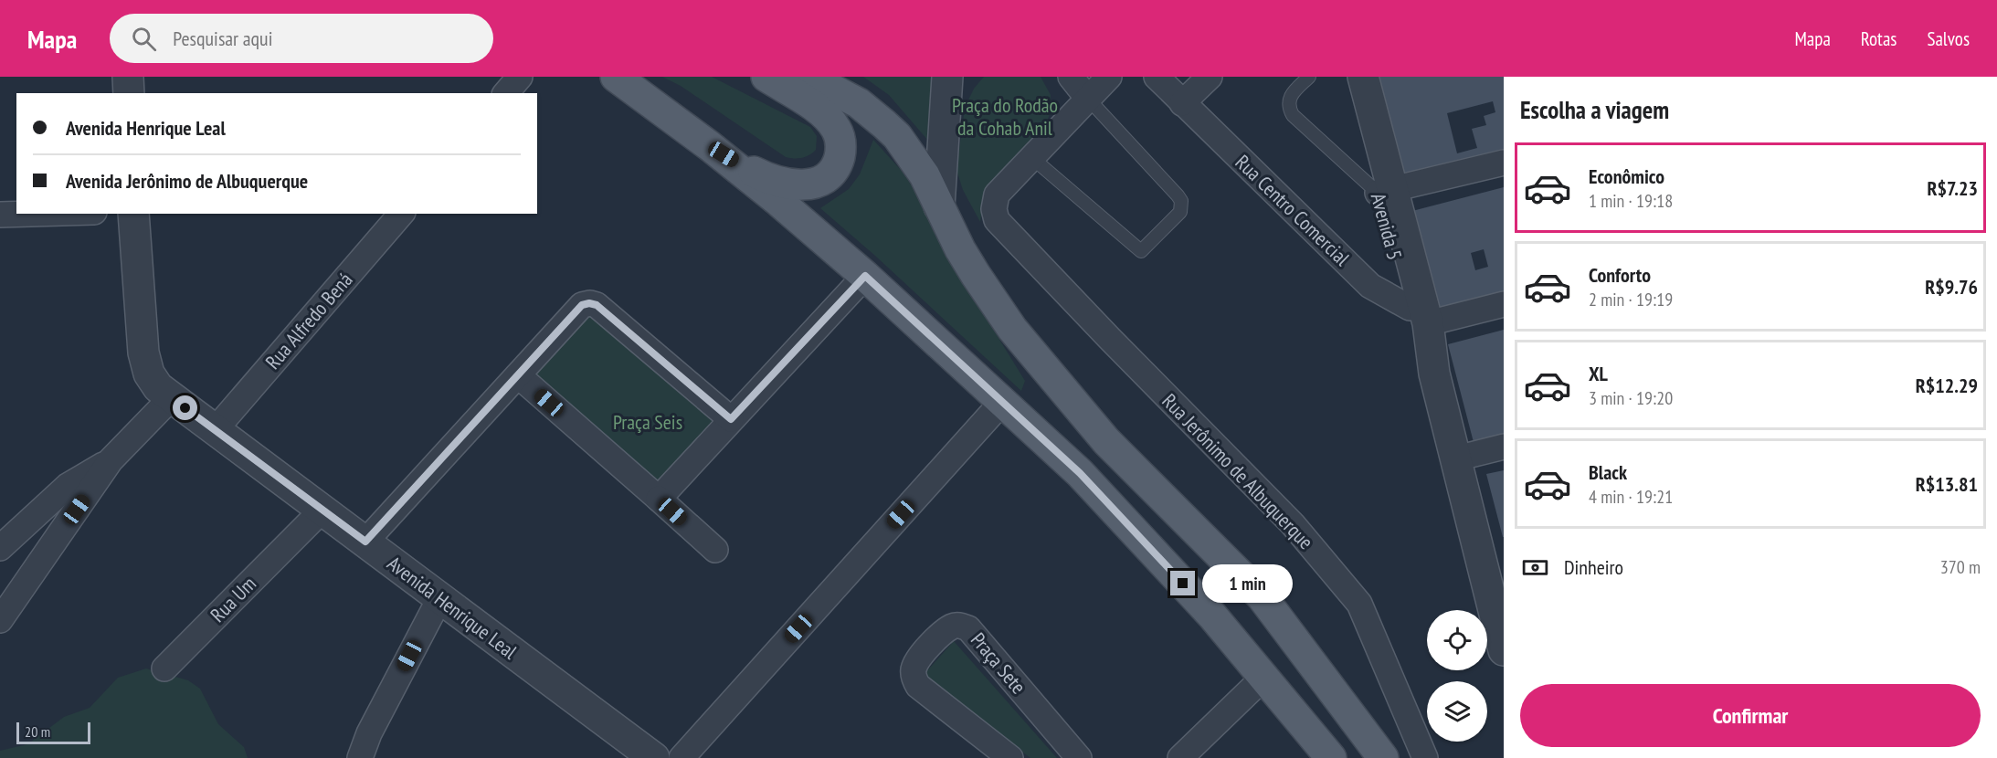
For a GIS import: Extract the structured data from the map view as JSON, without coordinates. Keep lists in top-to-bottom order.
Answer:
{
  "streets": {
    "street": [
      "Rua Centro Comercial",
      "Avenida 5",
      "Rua Alfredo Bená",
      "Rua Jerônimo de Albuquerque",
      "Rua Um",
      "Avenida Henrique Leal",
      "Praça Sete"
    ]
  },
  "crossings": [
    ["Rua Centro Comercial", "Avenida 5"],
    ["Rua Alfredo Bená", "Avenida Henrique Leal"],
    ["Rua Um", "Avenida Henrique Leal"]
  ],
  "parks": ["Praça do Rodão da Cohab Anil", "Praça Seis"],
  "scale_bar": "20 m",
  "page": {
    "header": "Mapa",
    "search": "Pesquisar aqui",
    "nav": ["Mapa", "Rotas", "Salvos"],
    "heading": "Escolha a viagem",
    "banner": ["Avenida Henrique Leal", "Avenida Jerônimo de Albuquerque"],
    "list": [
      {
        "name": "Econômico",
        "note": "1 min · 19:18",
        "value": "R$7.23"
      },
      {
        "name": "Conforto",
        "note": "2 min · 19:19",
        "value": "R$9.76"
      },
      {
        "name": "XL",
        "note": "3 min · 19:20",
        "value": "R$12.29"
      },
      {
        "name": "Black",
        "note": "4 min · 19:21",
        "value": "R$13.81"
      }
    ],
    "pay": ["Dinheiro", "370 m"],
    "bubble": "1 min",
    "buttons": "Confirmar",
    "scale": "20 m"
  }
}
